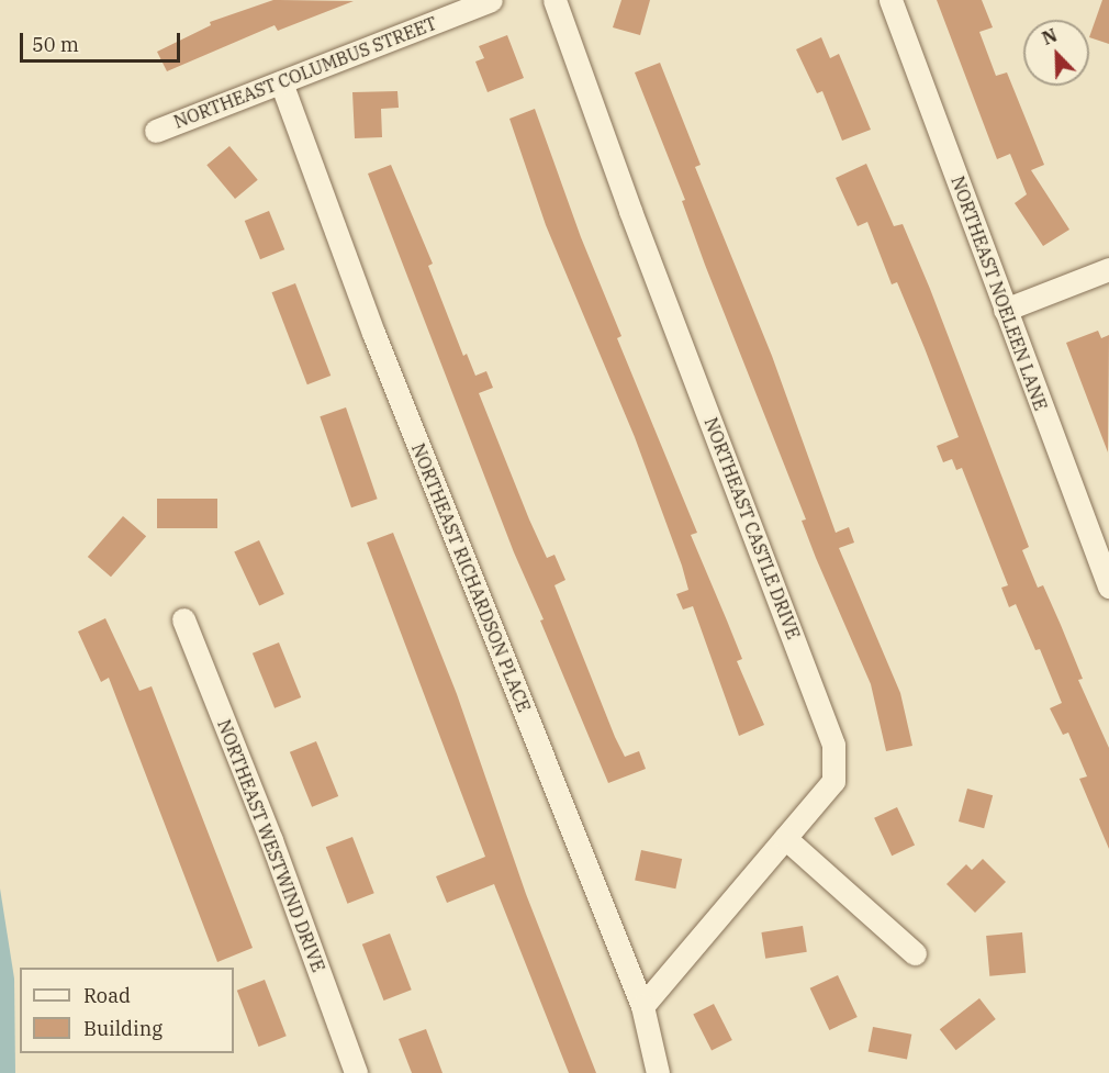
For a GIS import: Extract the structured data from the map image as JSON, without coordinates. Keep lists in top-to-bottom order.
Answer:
{
  "streets": {
    "street": [
      "NORTHEAST COLUMBUS STREET",
      "NORTHEAST NOELEEN LANE",
      "NORTHEAST CASTLE DRIVE",
      "NORTHEAST RICHARDSON PLACE",
      "NORTHEAST WESTWIND DRIVE"
    ]
  },
  "crossings": [
    ["NORTHEAST COLUMBUS STREET", "NORTHEAST RICHARDSON PLACE"],
    ["NORTHEAST CASTLE DRIVE", "NORTHEAST RICHARDSON PLACE"]
  ],
  "legend": ["Road", "Building"],
  "scale_bar": "50 m",
  "north": "top left"
}
